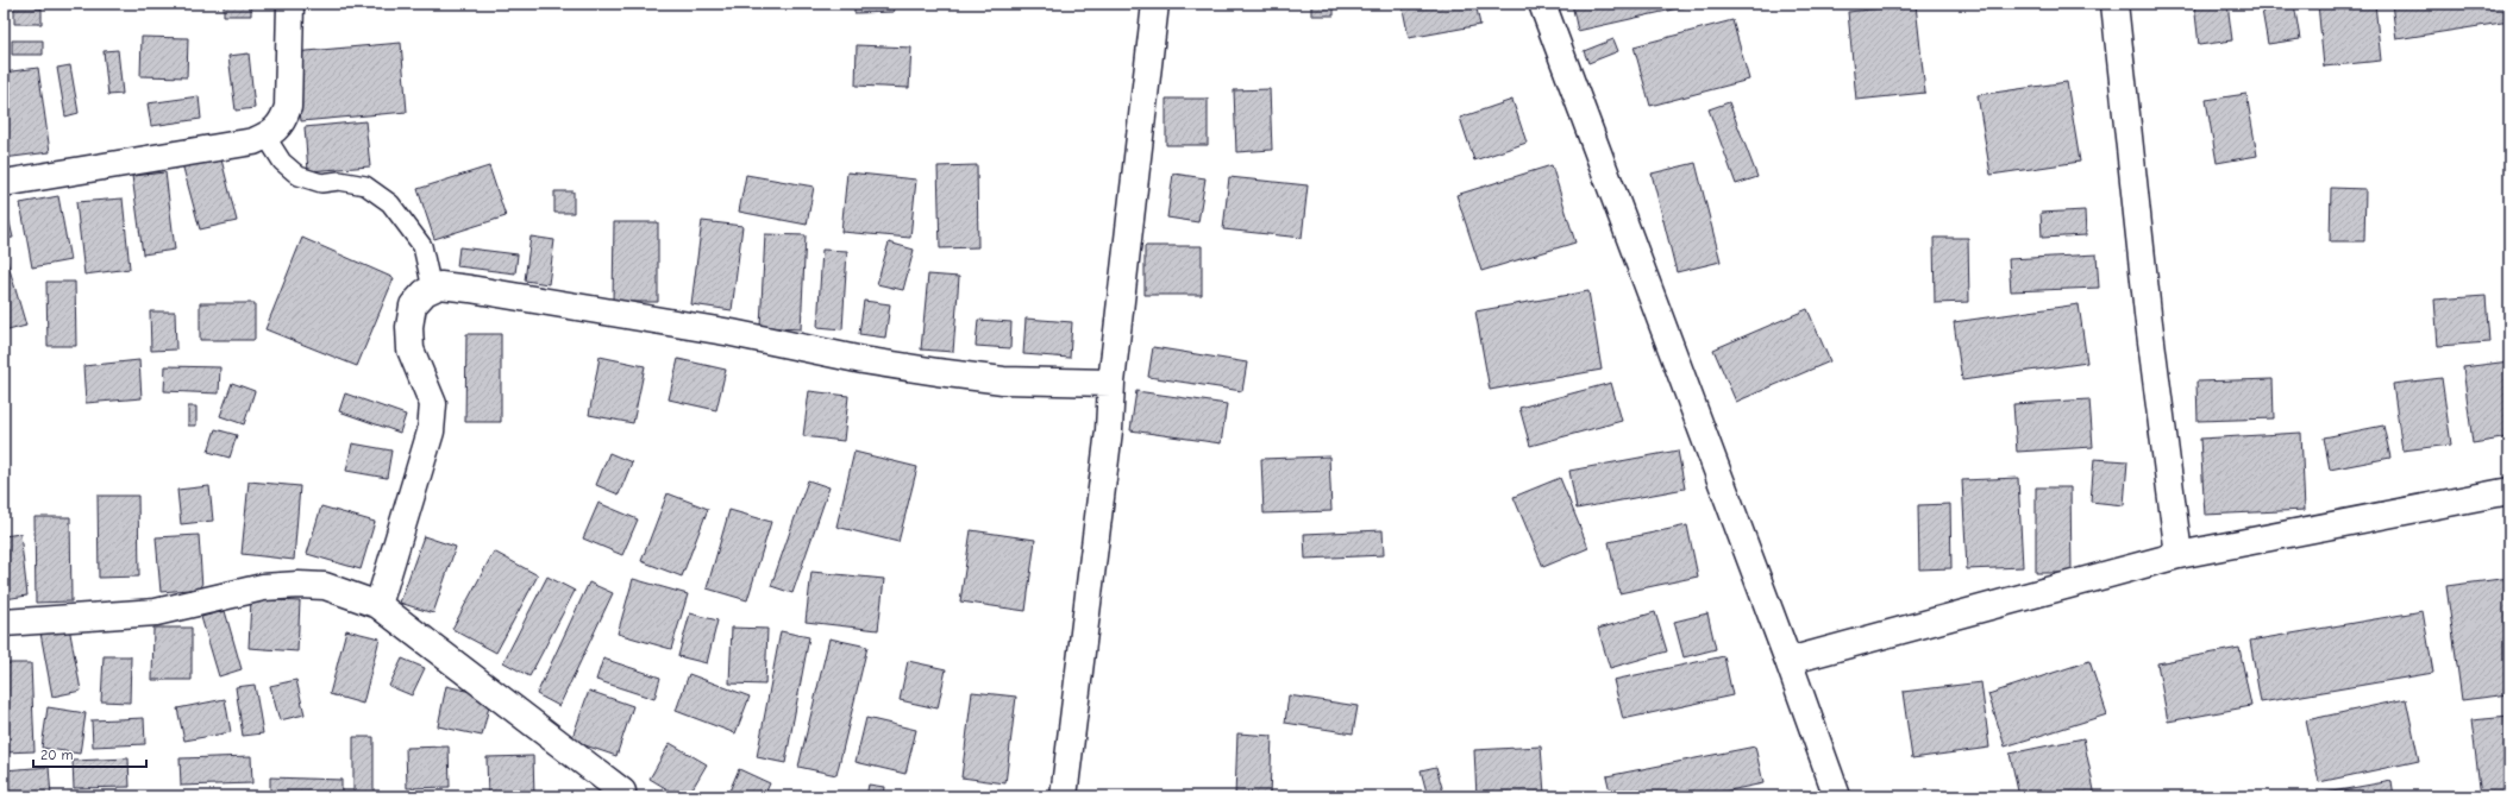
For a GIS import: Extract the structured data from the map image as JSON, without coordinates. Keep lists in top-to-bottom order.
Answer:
{
  "scale_bar": "20 m"
}
